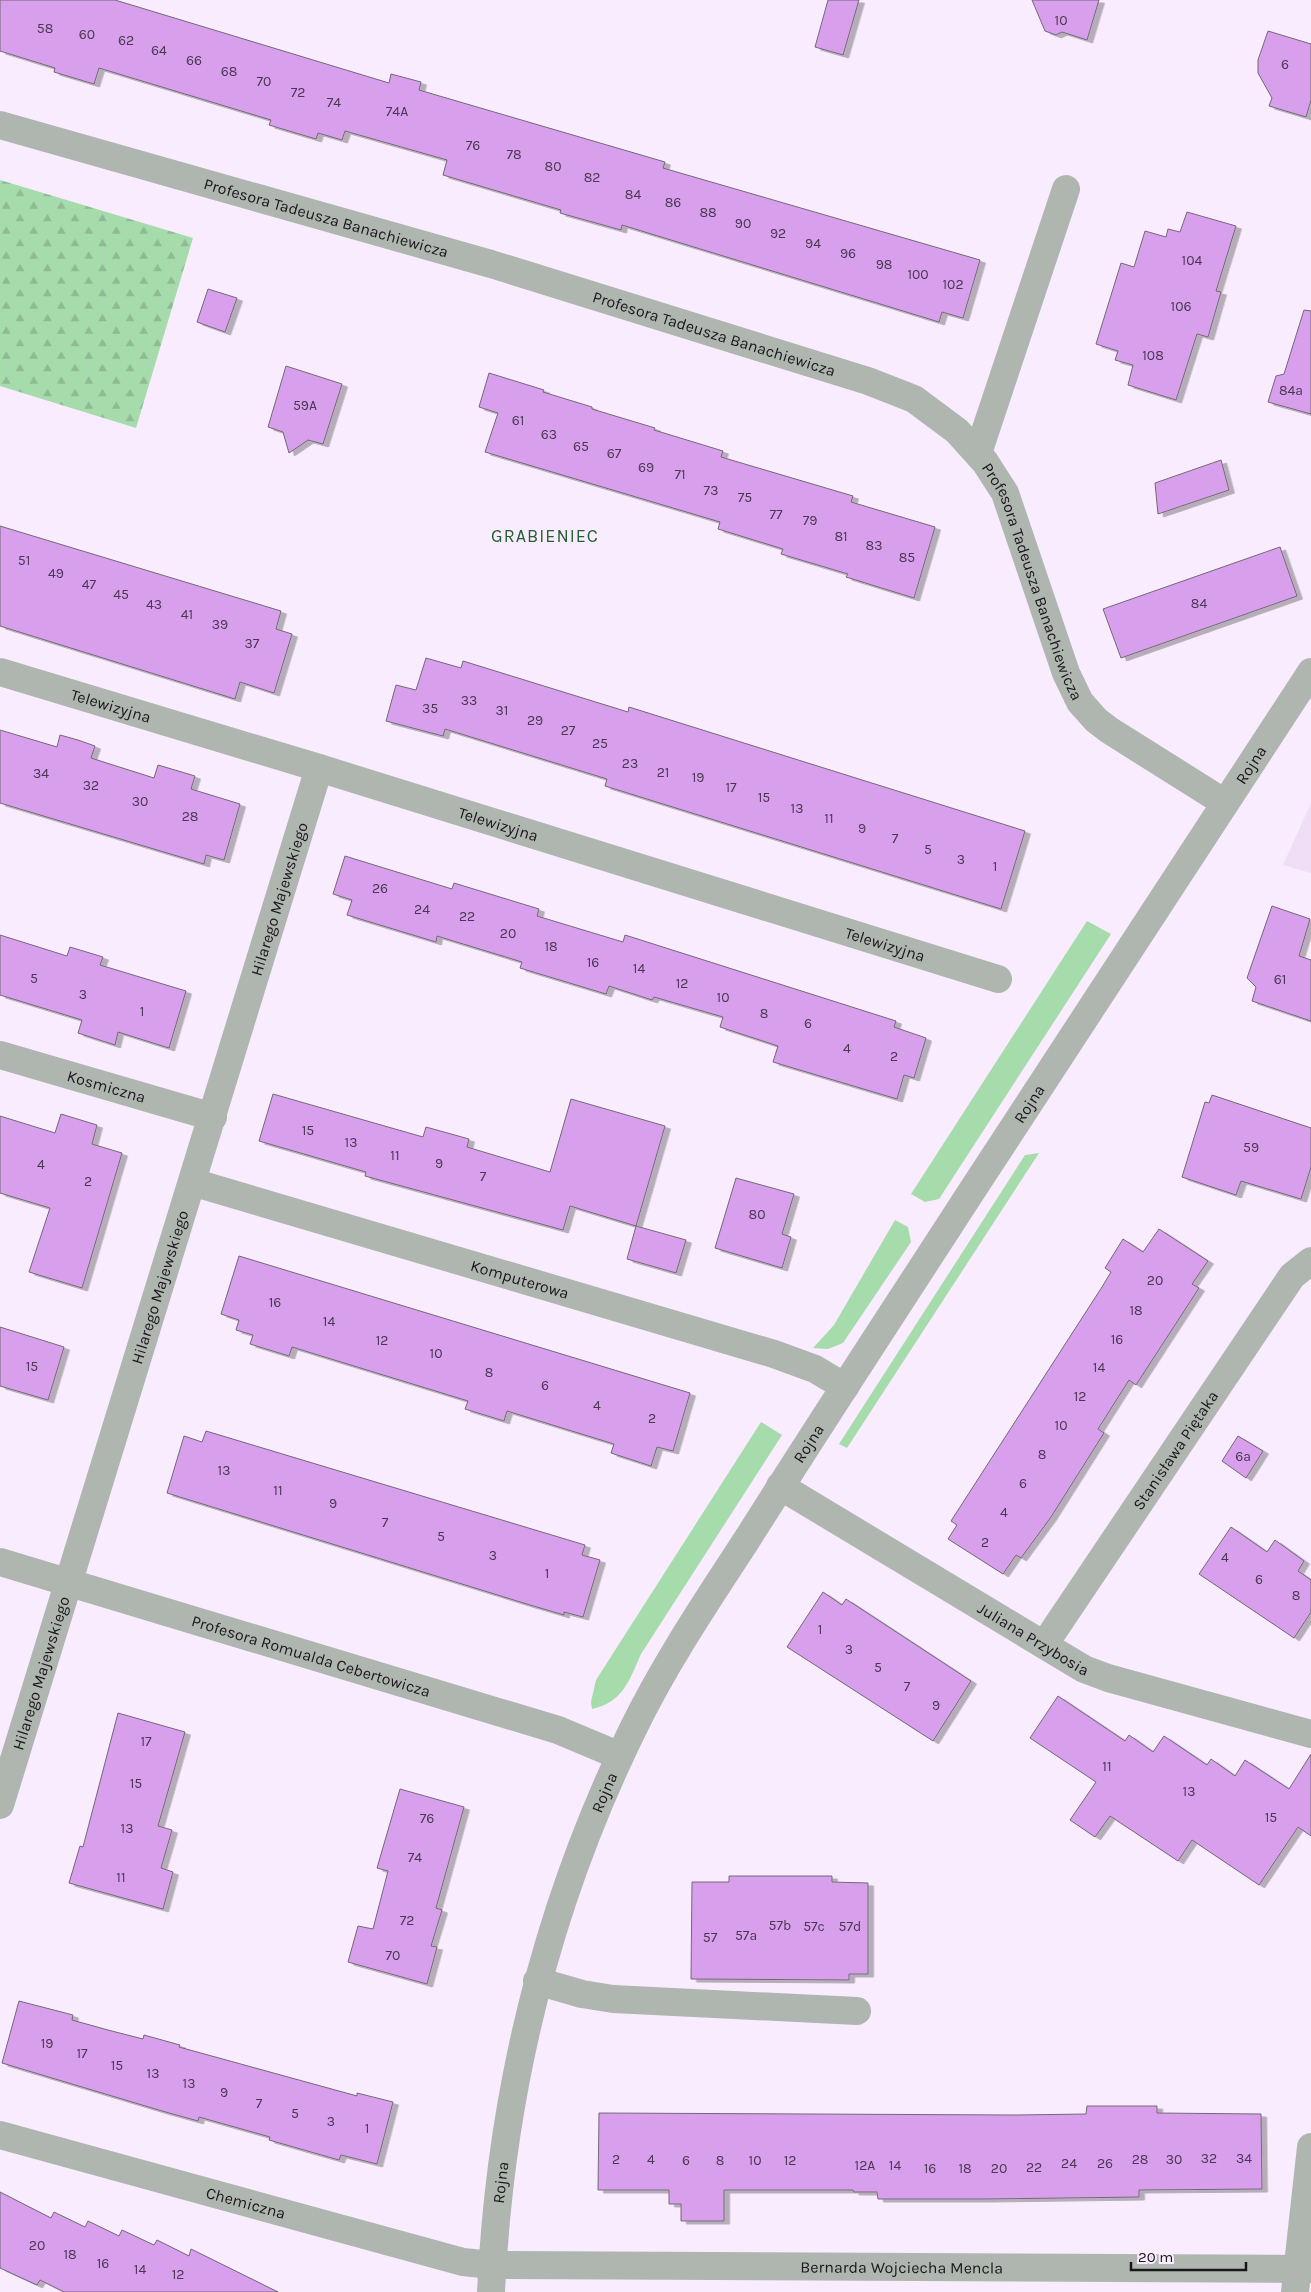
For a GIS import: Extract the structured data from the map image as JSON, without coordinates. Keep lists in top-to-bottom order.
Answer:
{
  "streets": {
    "street": [
      "Profesora Tadeusza Banachiewicza",
      "Telewizyjna",
      "Rojna",
      "Hilarego Majewskiego",
      "Kosmiczna",
      "Komputerowa",
      "Stanisława Piętaka",
      "Juliana Przybosia",
      "Profesora Romualda Cebertowicza",
      "Chemiczna",
      "Bernarda Wojciecha Mencla"
    ]
  },
  "crossings": [
    ["Profesora Tadeusza Banachiewicza", "Rojna"],
    ["Telewizyjna", "Hilarego Majewskiego"],
    ["Rojna", "Komputerowa"],
    ["Rojna", "Juliana Przybosia"],
    ["Rojna", "Profesora Romualda Cebertowicza"],
    ["Rojna", "Chemiczna"],
    ["Rojna", "Bernarda Wojciecha Mencla"],
    ["Hilarego Majewskiego", "Kosmiczna"],
    ["Hilarego Majewskiego", "Komputerowa"],
    ["Hilarego Majewskiego", "Profesora Romualda Cebertowicza"],
    ["Stanisława Piętaka", "Juliana Przybosia"],
    ["Chemiczna", "Bernarda Wojciecha Mencla"]
  ],
  "districts": ["GRABIENIEC"],
  "house_numbers": [
    "10",
    "58",
    "60",
    "62",
    "64",
    "66",
    "6",
    "68",
    "70",
    "72",
    "74",
    "74A",
    "76",
    "78",
    "80",
    "82",
    "84",
    "86",
    "88",
    "90",
    "92",
    "94",
    "96",
    "104",
    "98",
    "100",
    "102",
    "106",
    "108",
    "84a",
    "59A",
    "61",
    "63",
    "65",
    "67",
    "69",
    "71",
    "73",
    "75",
    "77",
    "79",
    "81",
    "83",
    "85",
    "51",
    "49",
    "47",
    "45",
    "84",
    "43",
    "41",
    "39",
    "37",
    "33",
    "35",
    "31",
    "29",
    "27",
    "25",
    "23",
    "21",
    "34",
    "19",
    "32",
    "17",
    "15",
    "30",
    "13",
    "28",
    "11",
    "9",
    "7",
    "5",
    "3",
    "1",
    "26",
    "24",
    "22",
    "20",
    "18",
    "16",
    "14",
    "5",
    "61",
    "12",
    "3",
    "10",
    "1",
    "8",
    "6",
    "4",
    "2",
    "15",
    "13",
    "59",
    "11",
    "9",
    "4",
    "7",
    "2",
    "80",
    "20",
    "16",
    "18",
    "14",
    "16",
    "12",
    "10",
    "15",
    "14",
    "8",
    "6",
    "12",
    "4",
    "2",
    "10",
    "8",
    "6a",
    "13",
    "6",
    "11",
    "9",
    "4",
    "7",
    "5",
    "2",
    "3",
    "4",
    "1",
    "6",
    "8",
    "1",
    "3",
    "5",
    "7",
    "9",
    "17",
    "11",
    "15",
    "13",
    "15",
    "76",
    "13",
    "74",
    "11",
    "72",
    "57b",
    "57c",
    "57d",
    "57a",
    "57",
    "70",
    "19",
    "17",
    "15",
    "13",
    "13",
    "9",
    "7",
    "5",
    "3",
    "1",
    "32",
    "34",
    "2",
    "4",
    "28",
    "30",
    "6",
    "8",
    "10",
    "12",
    "24",
    "26",
    "12A",
    "14",
    "22",
    "16",
    "18",
    "20",
    "20",
    "18",
    "16",
    "14",
    "12"
  ],
  "scale_bar": "20 m"
}
